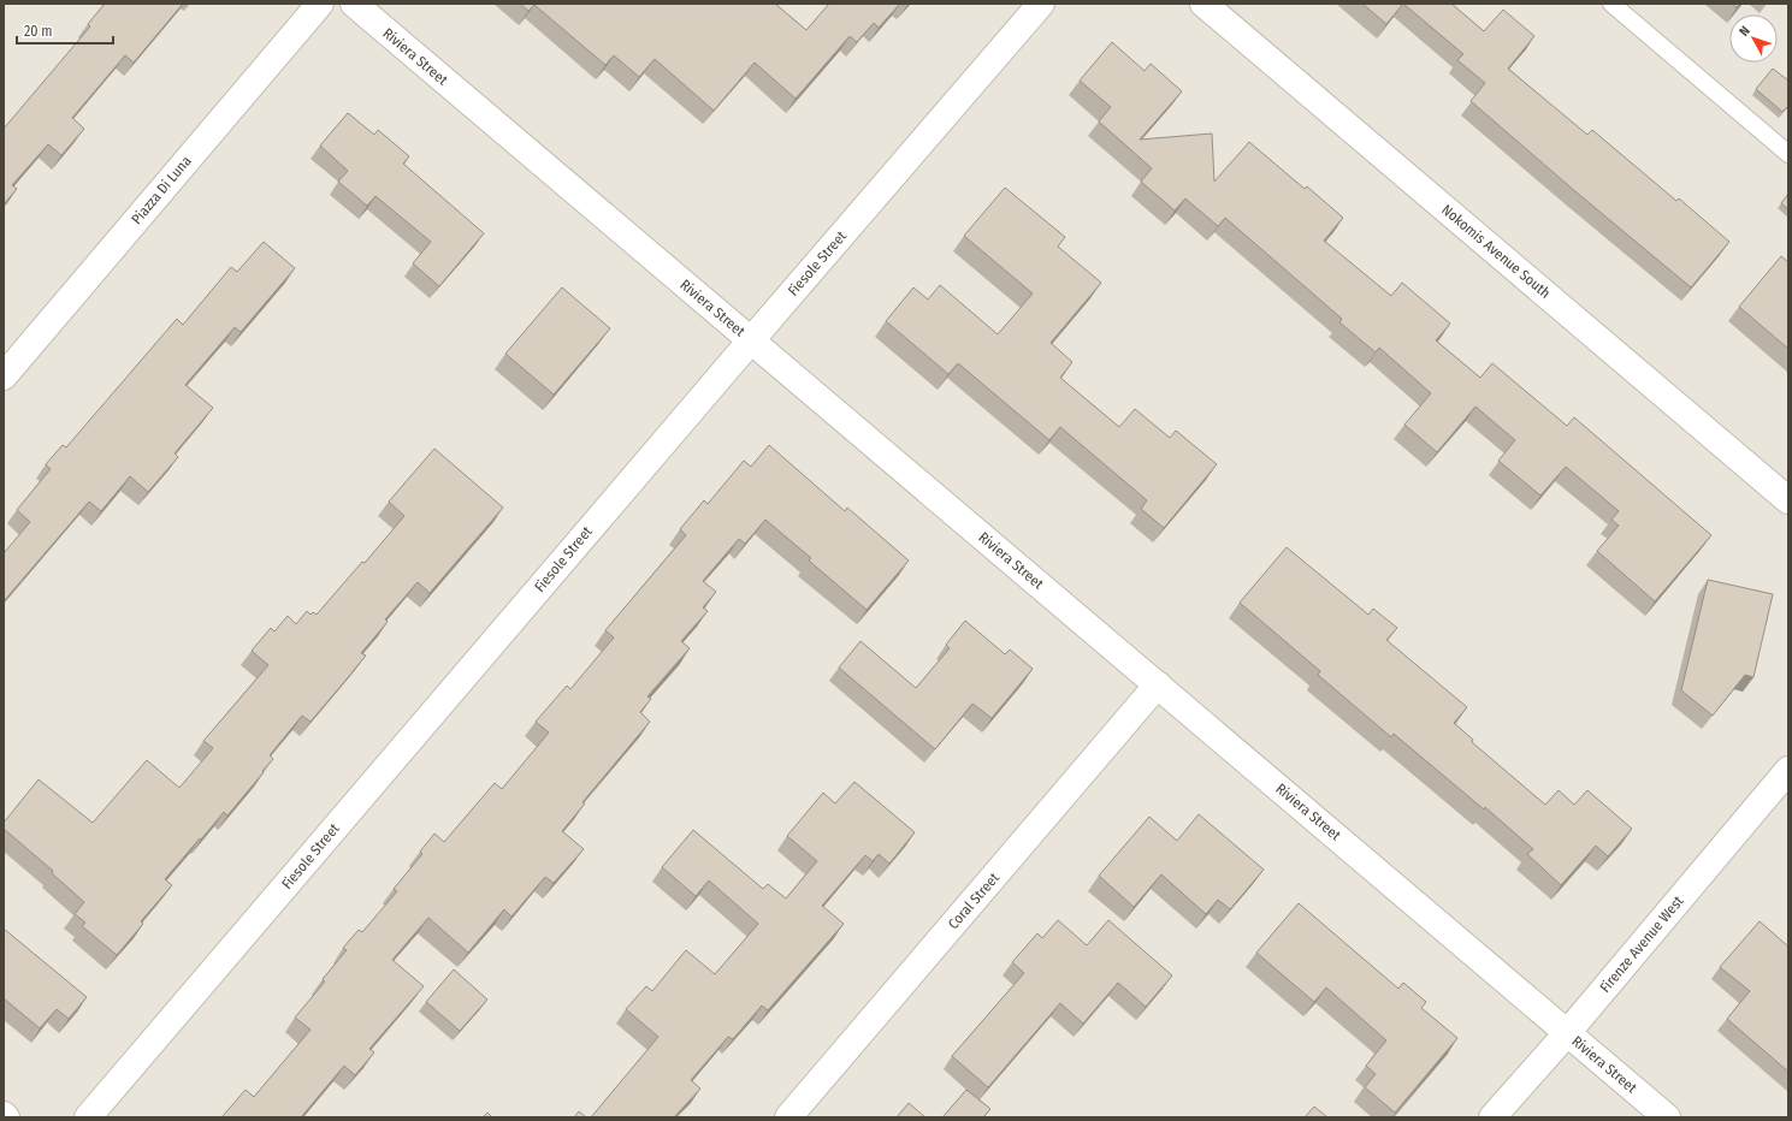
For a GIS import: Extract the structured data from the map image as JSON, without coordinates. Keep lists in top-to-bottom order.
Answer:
{
  "streets": {
    "street": [
      "Riviera Street",
      "Piazza Di Luna",
      "Nokomis Avenue South",
      "Fiesole Street",
      "Coral Street",
      "Firenze Avenue West"
    ]
  },
  "crossings": [
    ["Riviera Street", "Fiesole Street"],
    ["Riviera Street", "Coral Street"],
    ["Riviera Street", "Firenze Avenue West"]
  ],
  "scale_bar": "20 m",
  "north": "top left"
}
